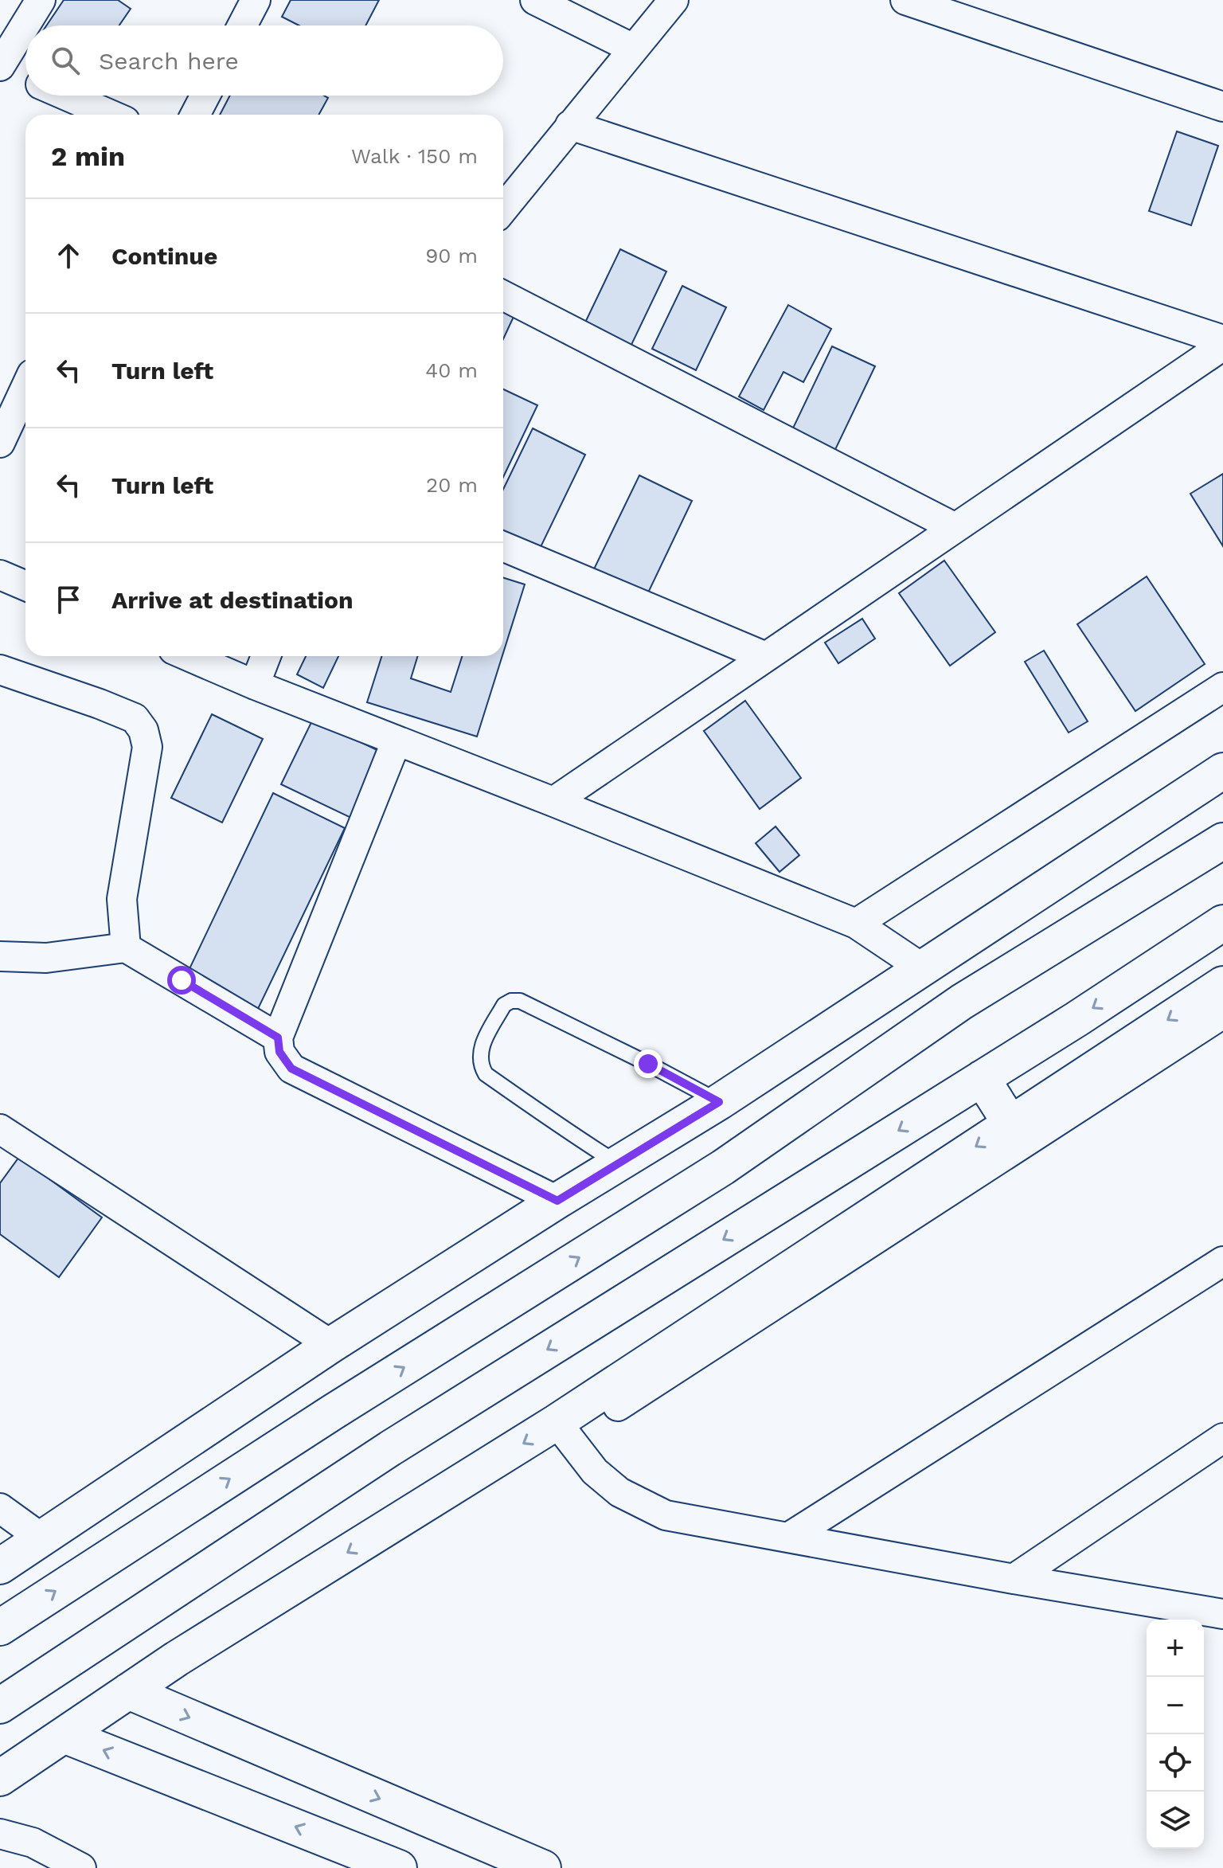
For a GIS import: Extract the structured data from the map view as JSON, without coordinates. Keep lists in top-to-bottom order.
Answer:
{
  "page": {
    "search": "Search here",
    "heading": ["2 min", "Walk · 150 m"],
    "list": [
      ["Continue", "90 m"],
      ["Turn left", "40 m"],
      ["Turn left", "20 m"],
      "Arrive at destination"
    ],
    "map_buttons": ["+", "−"]
  }
}
